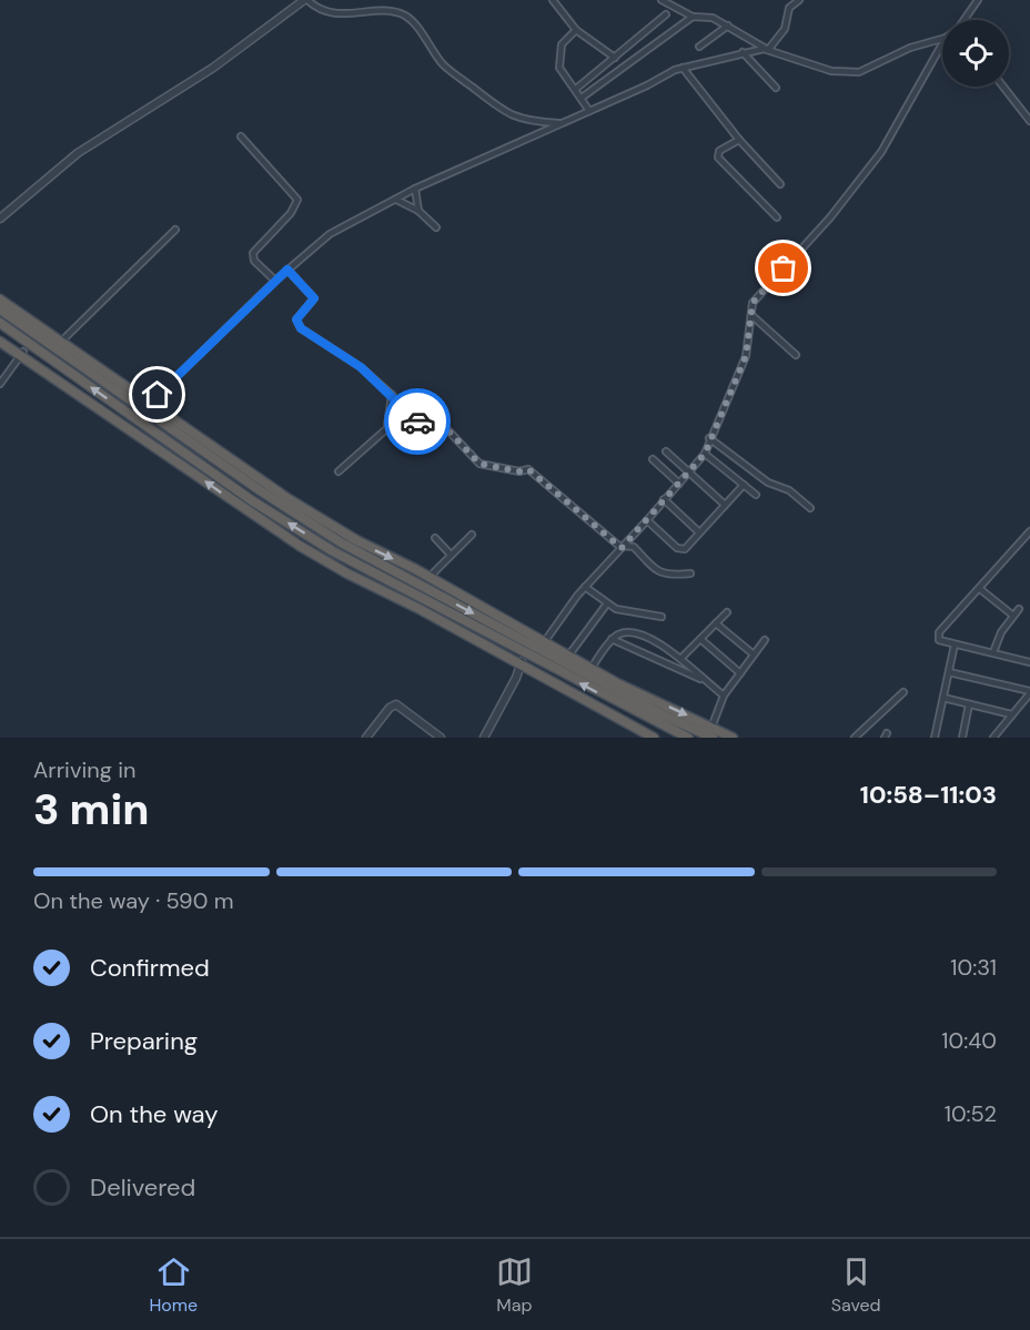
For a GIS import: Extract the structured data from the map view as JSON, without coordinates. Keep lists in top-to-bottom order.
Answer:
{
  "page": {
    "heading": ["3 min", "Arriving in", "10:58–11:03"],
    "bar": "On the way · 590 m",
    "list": [
      ["Confirmed", "10:31"],
      ["Preparing", "10:40"],
      ["On the way", "10:52"],
      "Delivered"
    ],
    "tabs": ["Home", "Map", "Saved"]
  }
}
